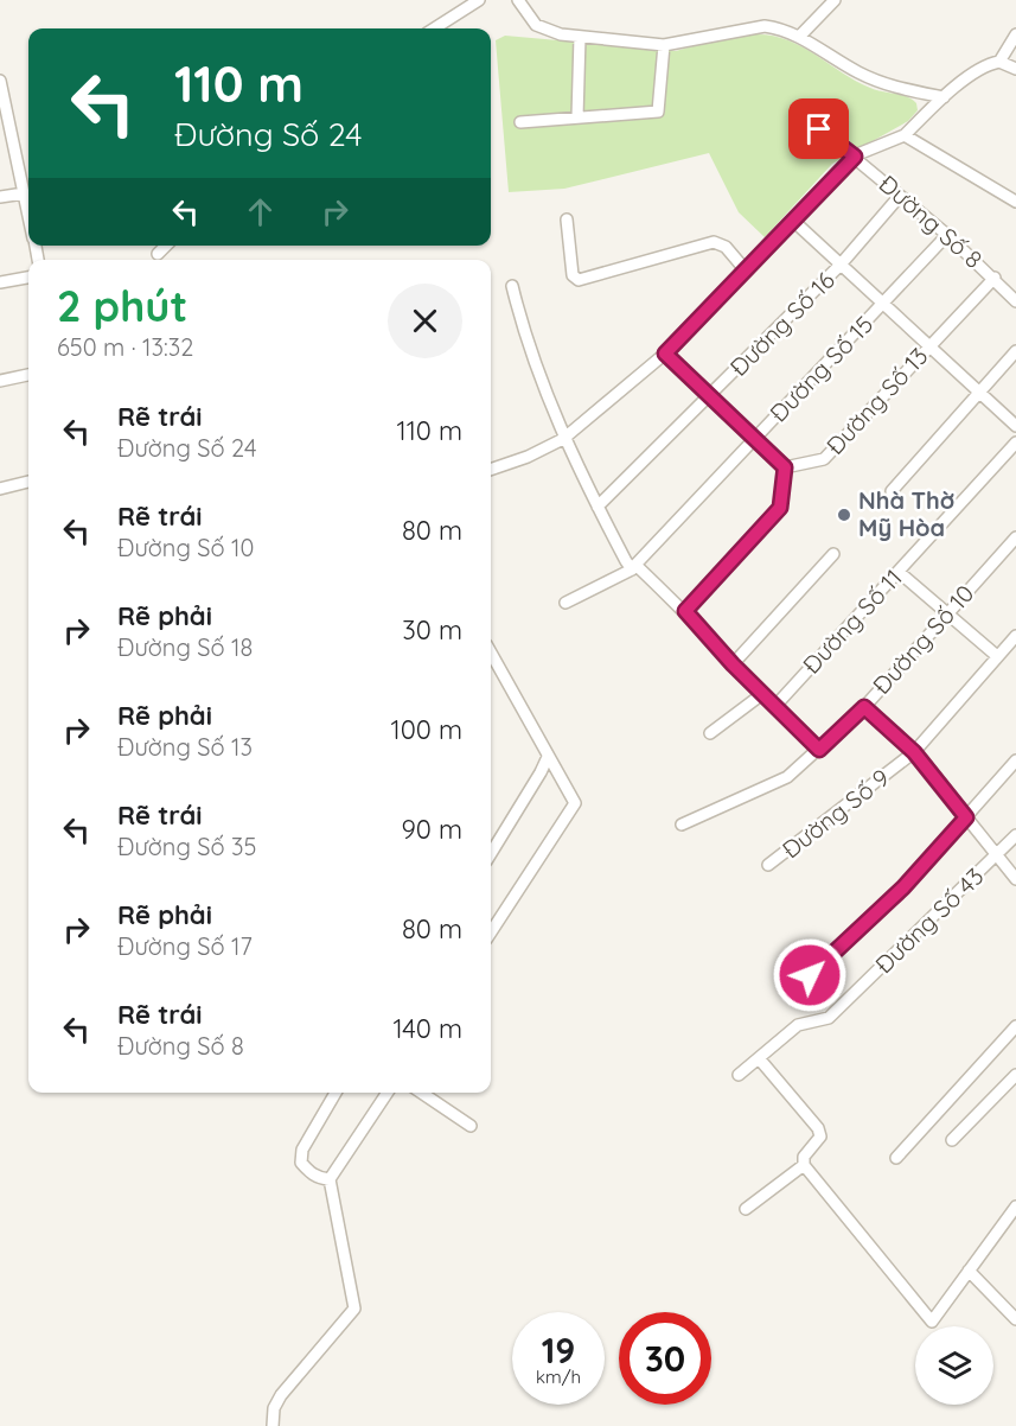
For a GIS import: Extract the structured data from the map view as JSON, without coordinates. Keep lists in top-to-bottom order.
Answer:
{
  "streets": {
    "street": [
      "Đường Số 8",
      "Đường Số 16",
      "Đường Số 15",
      "Đường Số 13",
      "Đường Số 11",
      "Đường Số 10",
      "Đường Số 9",
      "Đường Số 43"
    ]
  },
  "crossings": [
    ["Đường Số 8", "Đường Số 16"],
    ["Đường Số 8", "Đường Số 15"],
    ["Đường Số 8", "Đường Số 13"]
  ],
  "places": ["Nhà Thờ Mỹ Hòa"],
  "page": {
    "turn": ["110 m", "Đường Số 24"],
    "heading": ["2 phút", "650 m · 13:32"],
    "list": [
      {
        "name": "Rẽ trái",
        "note": "Đường Số 24",
        "value": "110 m"
      },
      {
        "name": "Rẽ trái",
        "note": "Đường Số 10",
        "value": "80 m"
      },
      {
        "name": "Rẽ phải",
        "note": "Đường Số 18",
        "value": "30 m"
      },
      {
        "name": "Rẽ phải",
        "note": "Đường Số 13",
        "value": "100 m"
      },
      {
        "name": "Rẽ trái",
        "note": "Đường Số 35",
        "value": "90 m"
      },
      {
        "name": "Rẽ phải",
        "note": "Đường Số 17",
        "value": "80 m"
      },
      {
        "name": "Rẽ trái",
        "note": "Đường Số 8",
        "value": "140 m"
      }
    ],
    "speed": "19 km/h",
    "limit": "30"
  }
}
